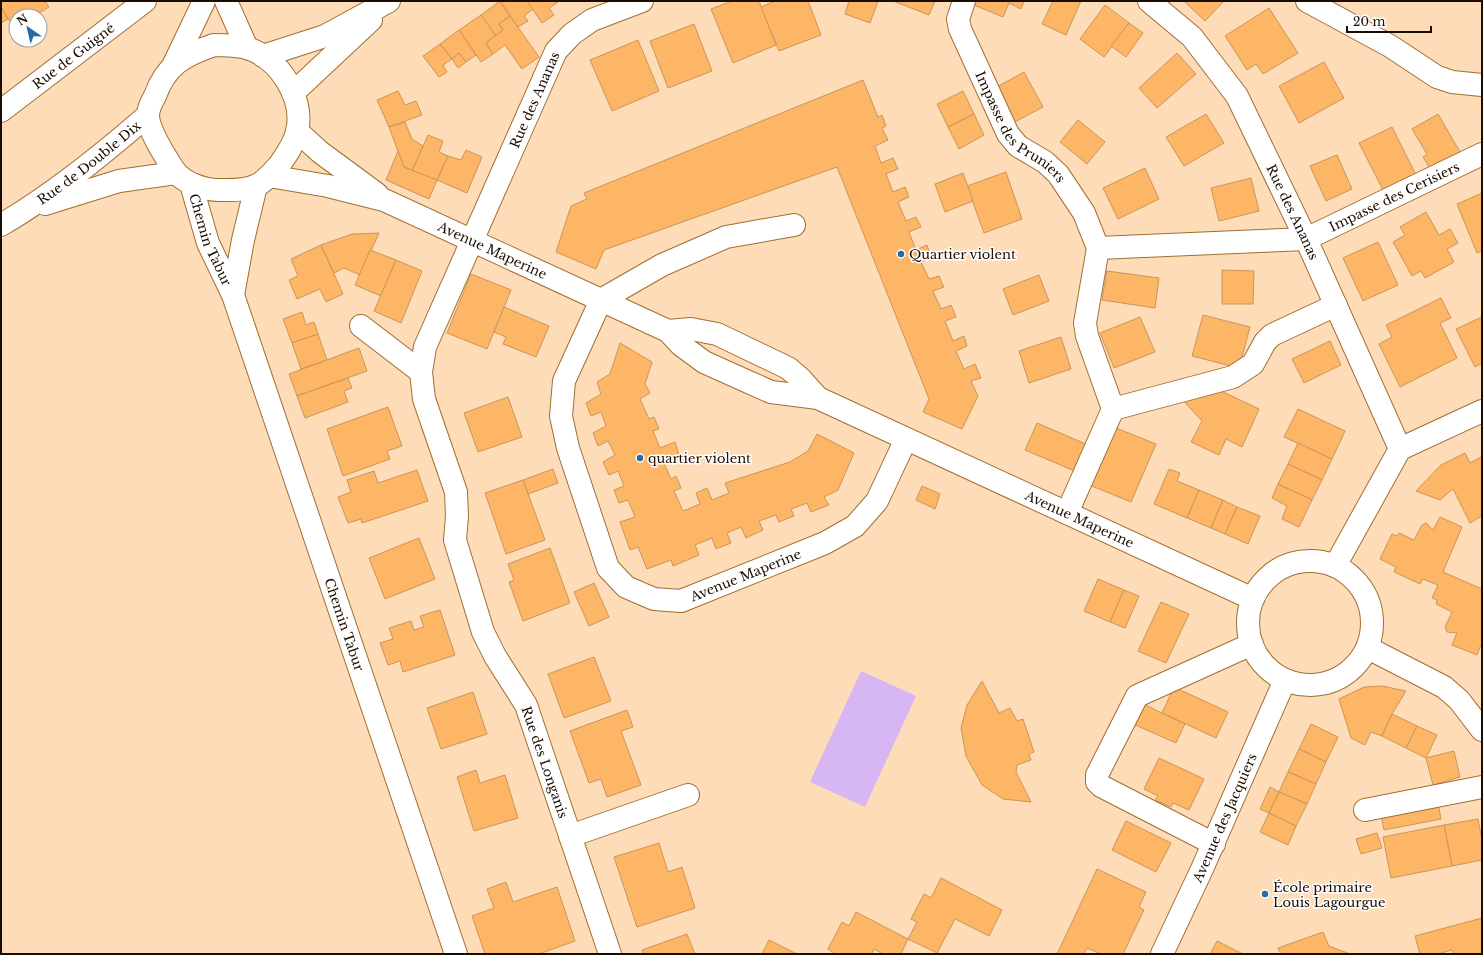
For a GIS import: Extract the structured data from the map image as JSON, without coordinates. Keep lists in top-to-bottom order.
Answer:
{
  "streets": {
    "street": [
      "Rue de Guigné",
      "Rue des Ananas",
      "Impasse des Pruniers",
      "Rue de Double Dix",
      "Impasse des Cerisiers",
      "Chemin Tabur",
      "Avenue Maperine",
      "Rue des Longanis",
      "Avenue des Jacquiers"
    ]
  },
  "crossings": [
    ["Rue des Ananas", "Impasse des Cerisiers"],
    ["Rue des Ananas", "Avenue Maperine"],
    ["Rue des Ananas", "Rue des Longanis"],
    ["Rue de Double Dix", "Chemin Tabur"],
    ["Chemin Tabur", "Avenue Maperine"],
    ["Avenue Maperine", "Rue des Longanis"],
    ["Avenue Maperine", "Avenue des Jacquiers"]
  ],
  "places": ["Quartier violent", "quartier violent", "École primaire Louis Lagourgue"],
  "scale_bar": "20 m",
  "north": "top left"
}
